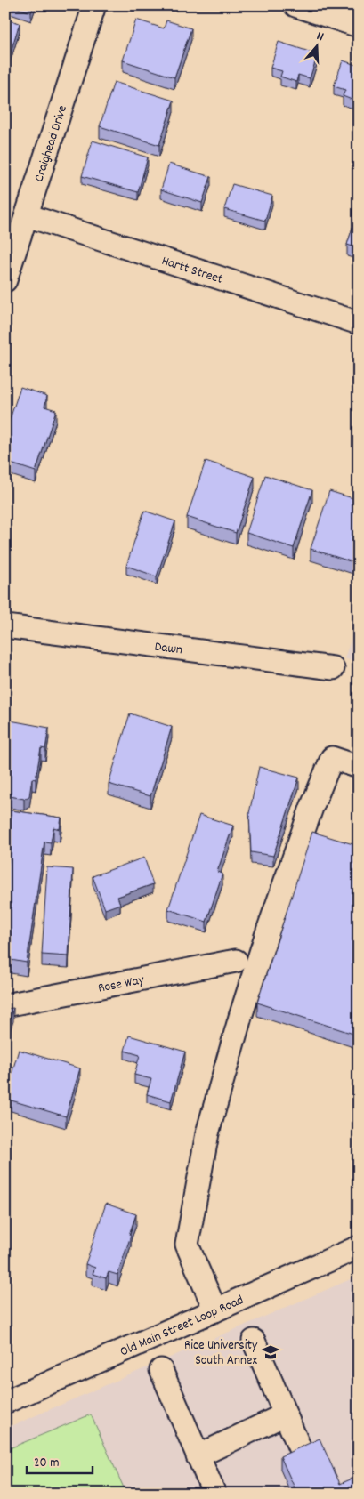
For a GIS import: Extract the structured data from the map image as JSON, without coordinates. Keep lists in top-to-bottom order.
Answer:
{
  "streets": {
    "street": [
      "Craighead Drive",
      "Hartt Street",
      "Dawn",
      "Rose Way",
      "Old Main Street Loop Road"
    ]
  },
  "crossings": [
    ["Craighead Drive", "Hartt Street"]
  ],
  "places": {
    "school or university": ["Rice University South Annex"]
  },
  "scale_bar": "20 m",
  "north": "top"
}
